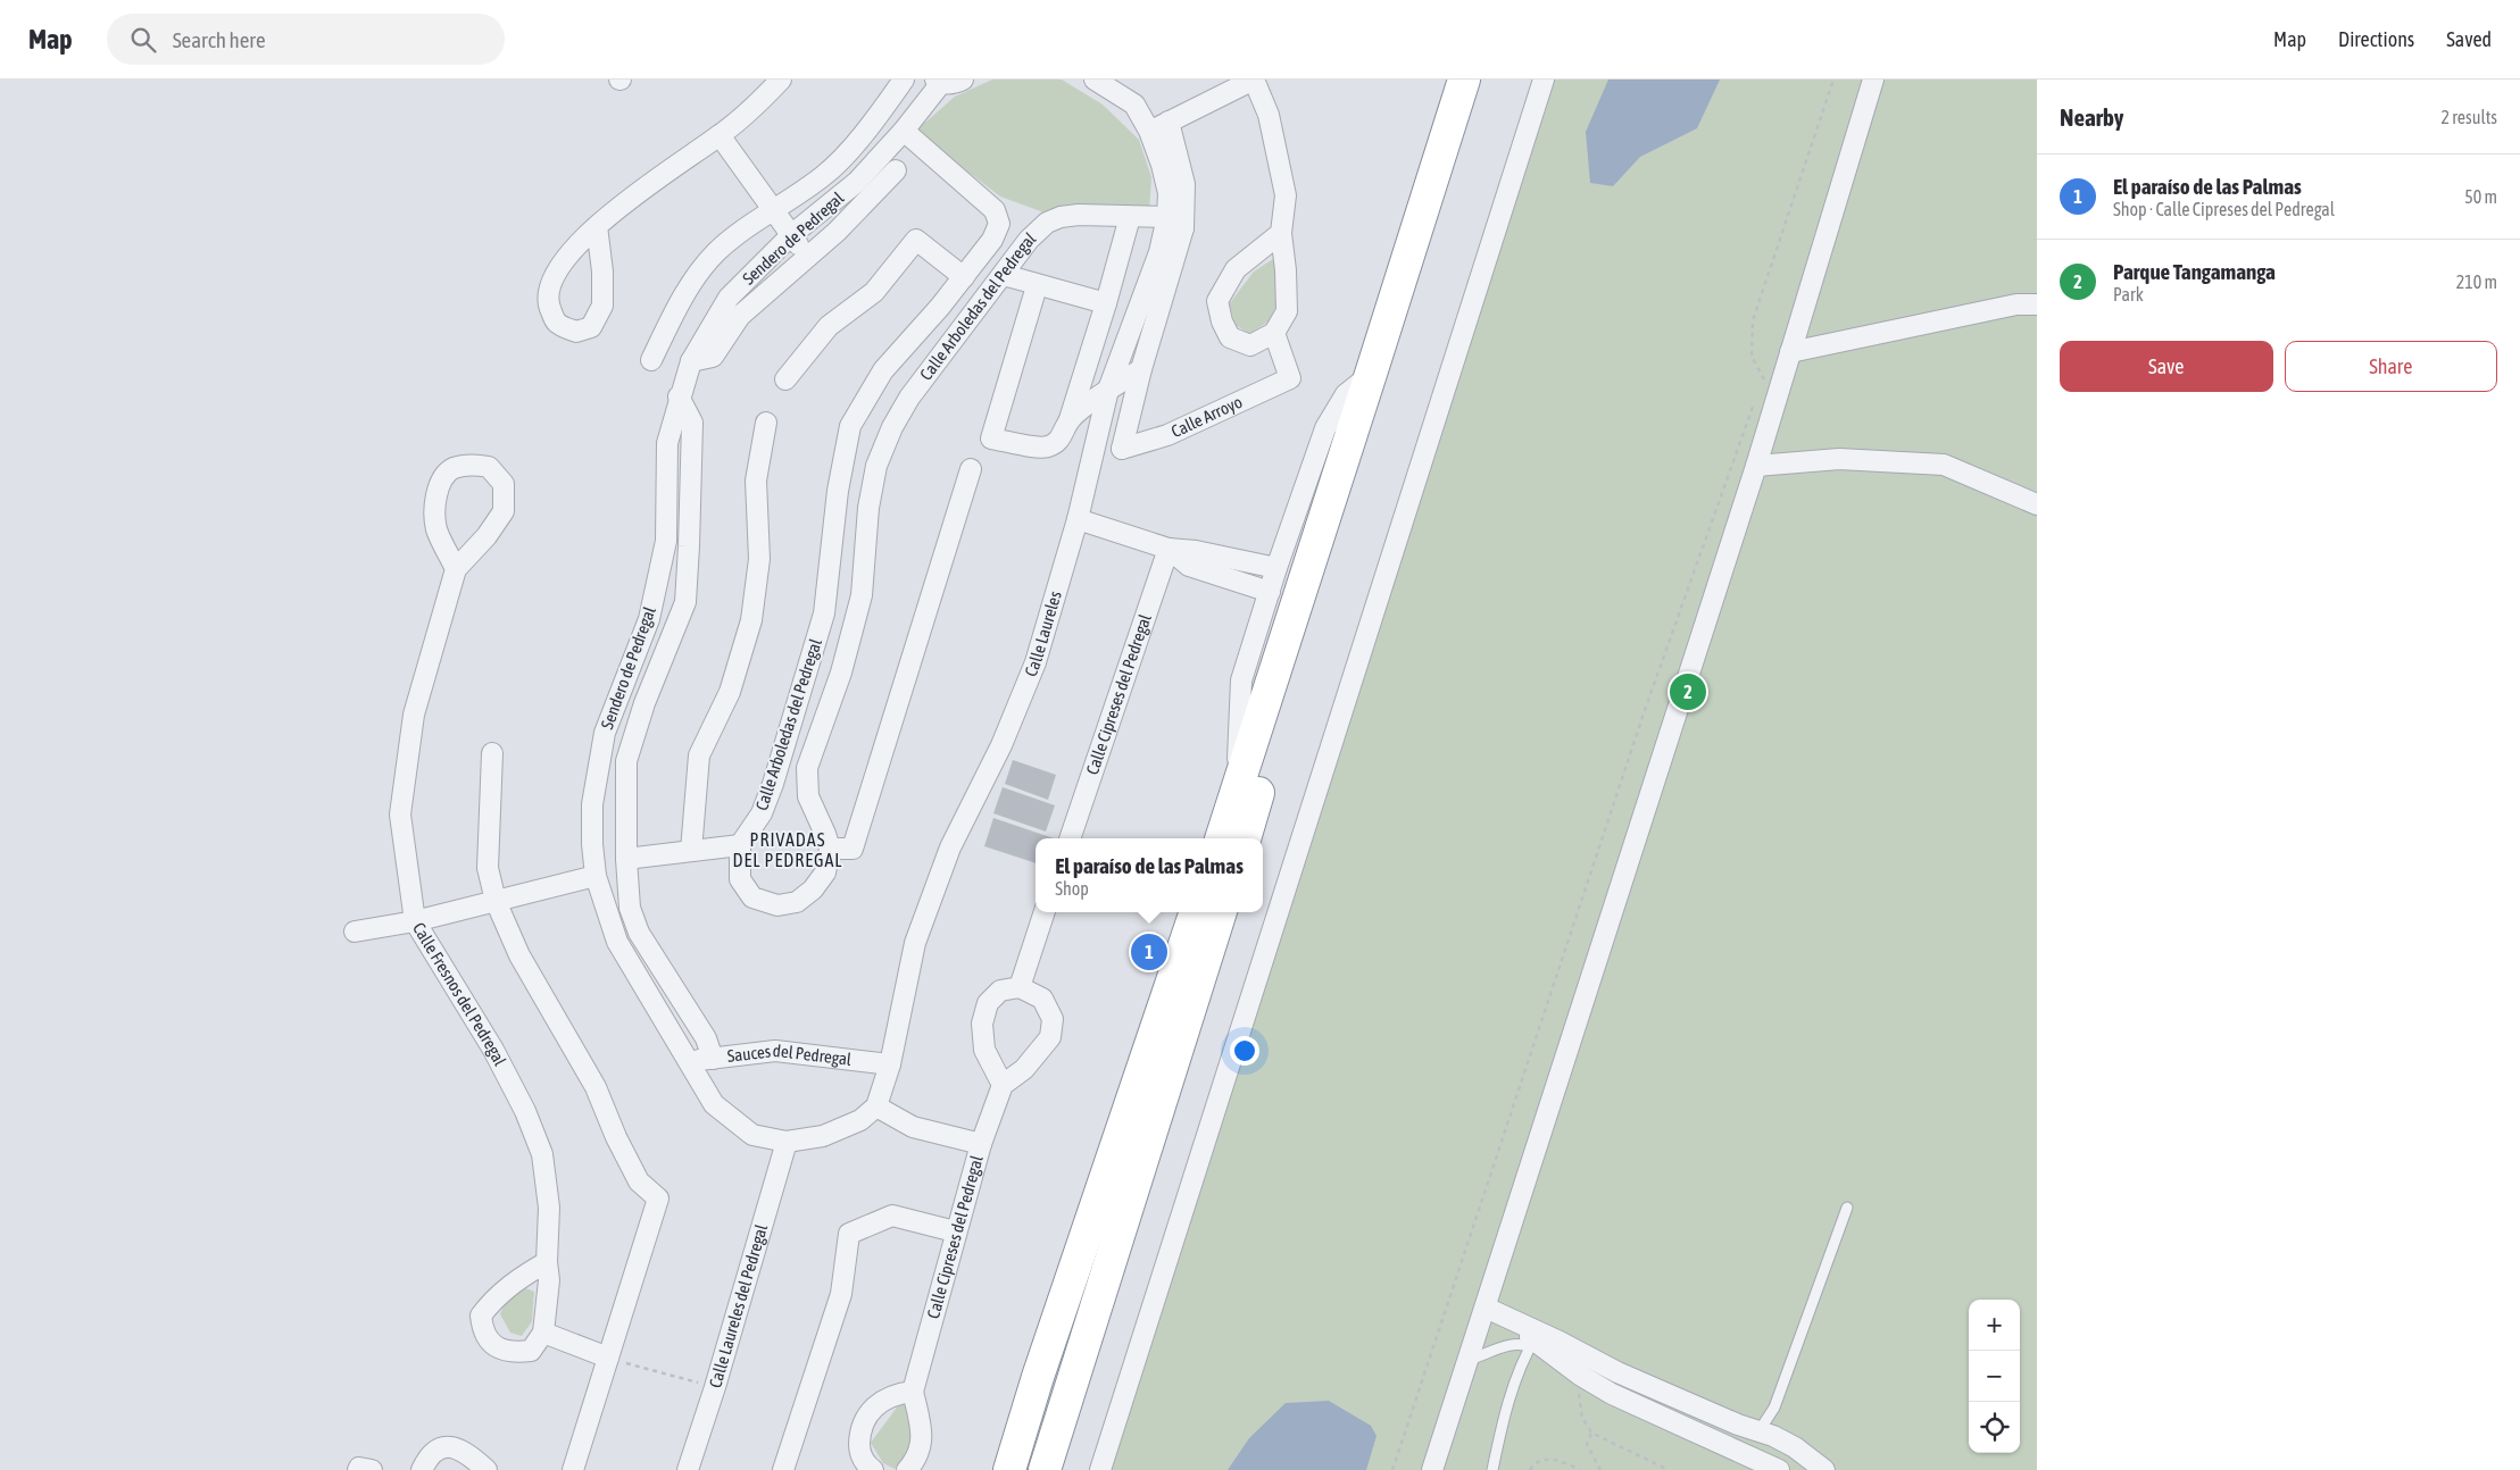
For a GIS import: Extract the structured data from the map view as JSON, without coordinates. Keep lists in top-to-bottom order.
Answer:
{
  "streets": {
    "street": [
      "Sendero de Pedregal",
      "Calle Arboledas del Pedregal",
      "Calle Arroyo",
      "Calle Laureles",
      "Calle Cipreses del Pedregal",
      "Calle Fresnos del Pedregal",
      "Sauces del Pedregal",
      "Calle Laureles del Pedregal"
    ]
  },
  "crossings": [
    ["Sendero de Pedregal", "Calle Arboledas del Pedregal"],
    ["Sendero de Pedregal", "Sauces del Pedregal"],
    ["Sendero de Pedregal", "Calle Laureles del Pedregal"],
    ["Calle Arboledas del Pedregal", "Calle Laureles"],
    ["Calle Laureles", "Sauces del Pedregal"]
  ],
  "districts": ["PRIVADAS DEL PEDREGAL"],
  "page": {
    "header": "Map",
    "search": "Search here",
    "nav": ["Map", "Directions", "Saved"],
    "heading": ["Nearby", "2 results"],
    "list": [
      {
        "mark": "1",
        "name": "El paraíso de las Palmas",
        "note": "Shop · Calle Cipreses del Pedregal",
        "value": "50 m"
      },
      {
        "mark": "2",
        "name": "Parque Tangamanga",
        "note": "Park",
        "value": "210 m"
      }
    ],
    "buttons": ["Save", "Share"],
    "pins": ["2", "1"],
    "popup": ["El paraíso de las Palmas", "Shop"],
    "map_buttons": ["+", "−"]
  }
}
